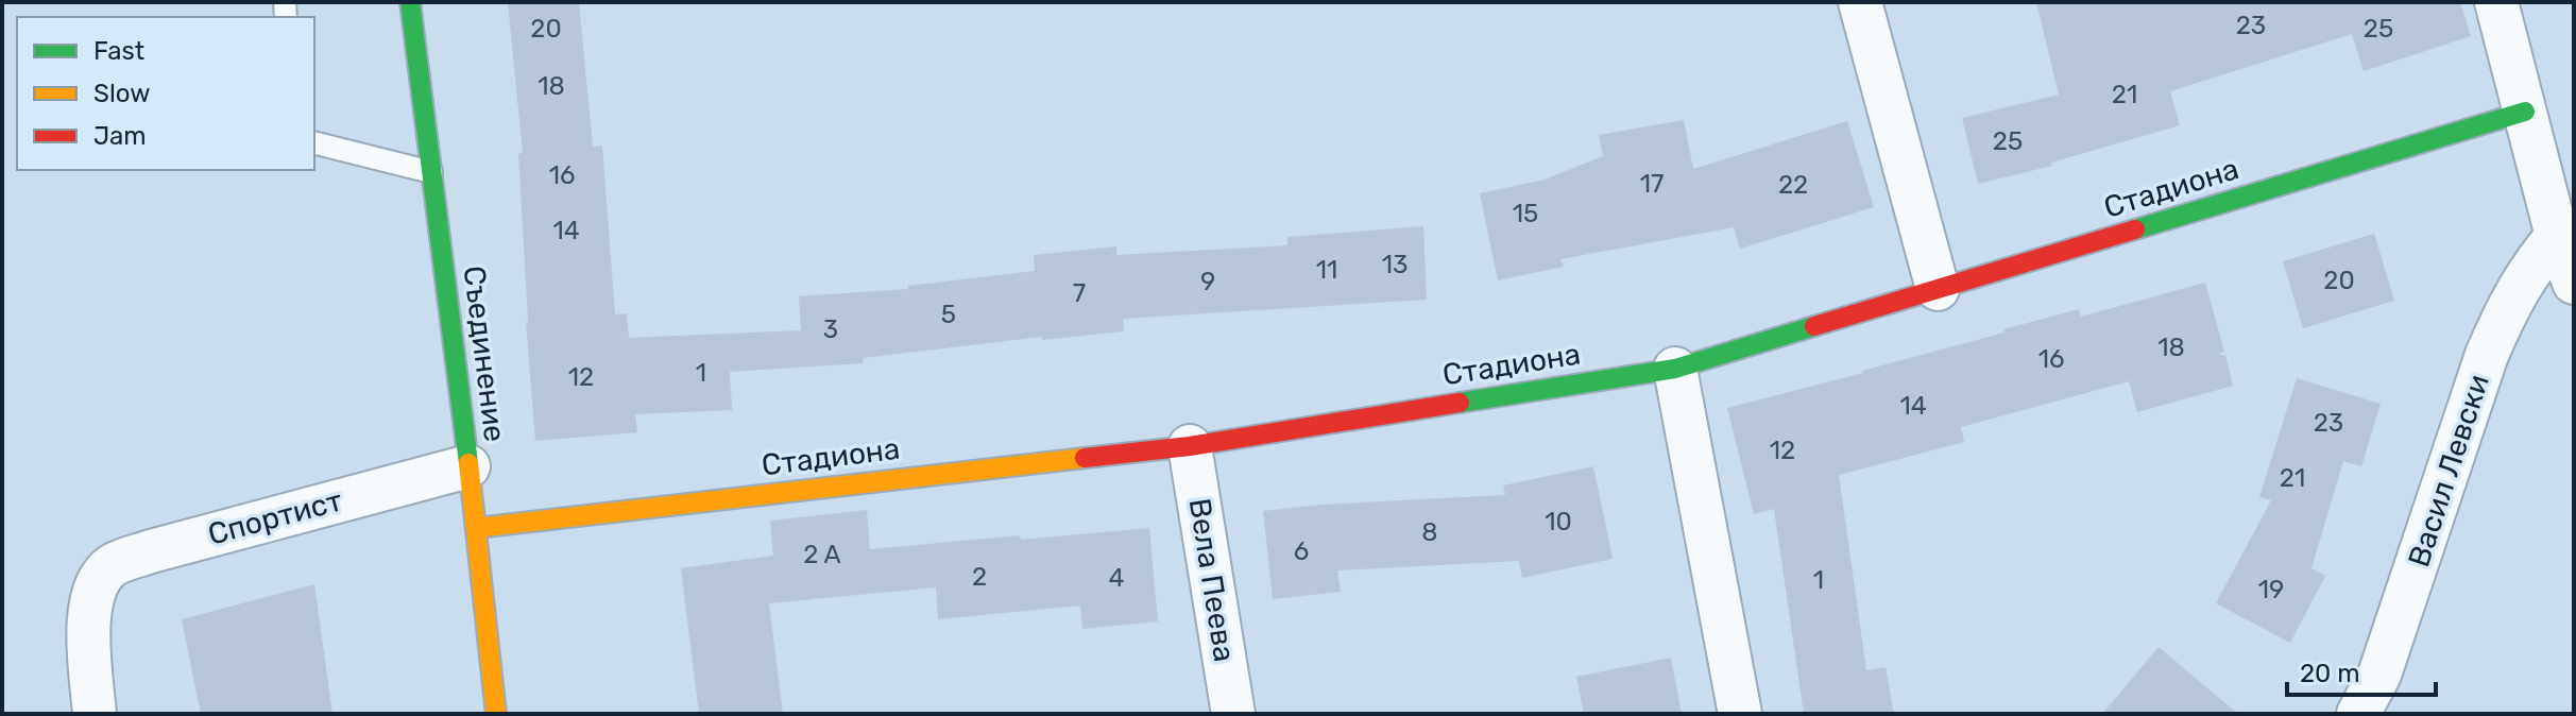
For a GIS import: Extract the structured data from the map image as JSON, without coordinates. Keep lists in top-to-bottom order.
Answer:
{
  "streets": {
    "street": [
      "Стадиона",
      "Съединение",
      "Васил Левски",
      "Спортист",
      "Вела Пеева"
    ]
  },
  "crossings": [
    ["Стадиона", "Съединение"],
    ["Стадиона", "Вела Пеева"],
    ["Съединение", "Спортист"]
  ],
  "house_numbers": [
    "23",
    "20",
    "25",
    "18",
    "21",
    "25",
    "16",
    "17",
    "22",
    "15",
    "14",
    "13",
    "11",
    "20",
    "9",
    "7",
    "5",
    "3",
    "18",
    "16",
    "1",
    "12",
    "14",
    "23",
    "12",
    "21",
    "10",
    "8",
    "6",
    "2 A",
    "2",
    "4",
    "1",
    "19"
  ],
  "legend": ["Fast", "Slow", "Jam"],
  "scale_bar": "20 m"
}
